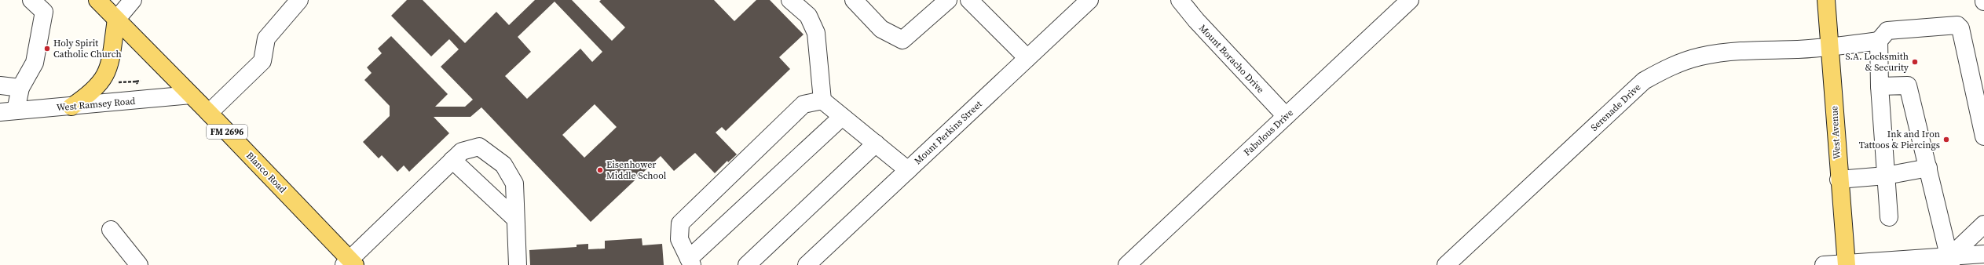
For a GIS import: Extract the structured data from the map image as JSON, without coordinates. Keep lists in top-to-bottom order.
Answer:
{
  "streets": {
    "main road": ["FM 2696", "West Avenue", "Blanco Road"],
    "street": [
      "Mount Boracho Drive",
      "West Ramsey Road",
      "Serenade Drive",
      "Mount Perkins Street",
      "Fabulous Drive"
    ]
  },
  "crossings": [
    ["Mount Boracho Drive", "Fabulous Drive"],
    ["West Ramsey Road", "Blanco Road"],
    ["Serenade Drive", "West Avenue"]
  ],
  "places": [
    "Holy Spirit Catholic Church",
    "S.A. Locksmith & Security",
    "Ink and Iron Tattoos & Piercings",
    "Eisenhower Middle School"
  ]
}
